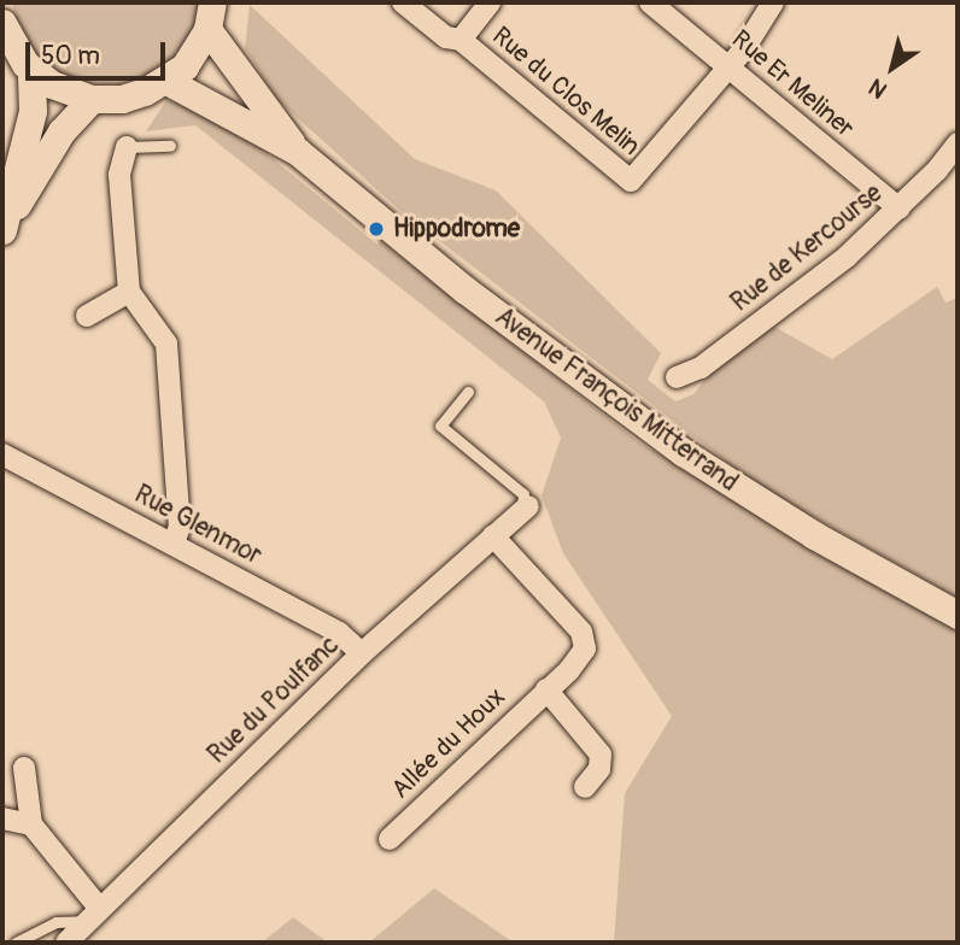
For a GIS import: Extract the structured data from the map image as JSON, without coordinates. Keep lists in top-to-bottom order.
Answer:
{
  "streets": {
    "main road": ["Avenue François Mitterrand"],
    "street": [
      "Rue Er Meliner",
      "Rue du Clos Melin",
      "Rue de Kercourse",
      "Rue Glenmor",
      "Rue du Poulfanc",
      "Allée du Houx"
    ]
  },
  "crossings": [
    ["Rue Er Meliner", "Rue du Clos Melin"],
    ["Rue Er Meliner", "Rue de Kercourse"],
    ["Rue Glenmor", "Rue du Poulfanc"],
    ["Rue du Poulfanc", "Allée du Houx"]
  ],
  "places": ["Hippodrome"],
  "scale_bar": "50 m",
  "north": "bottom left"
}
